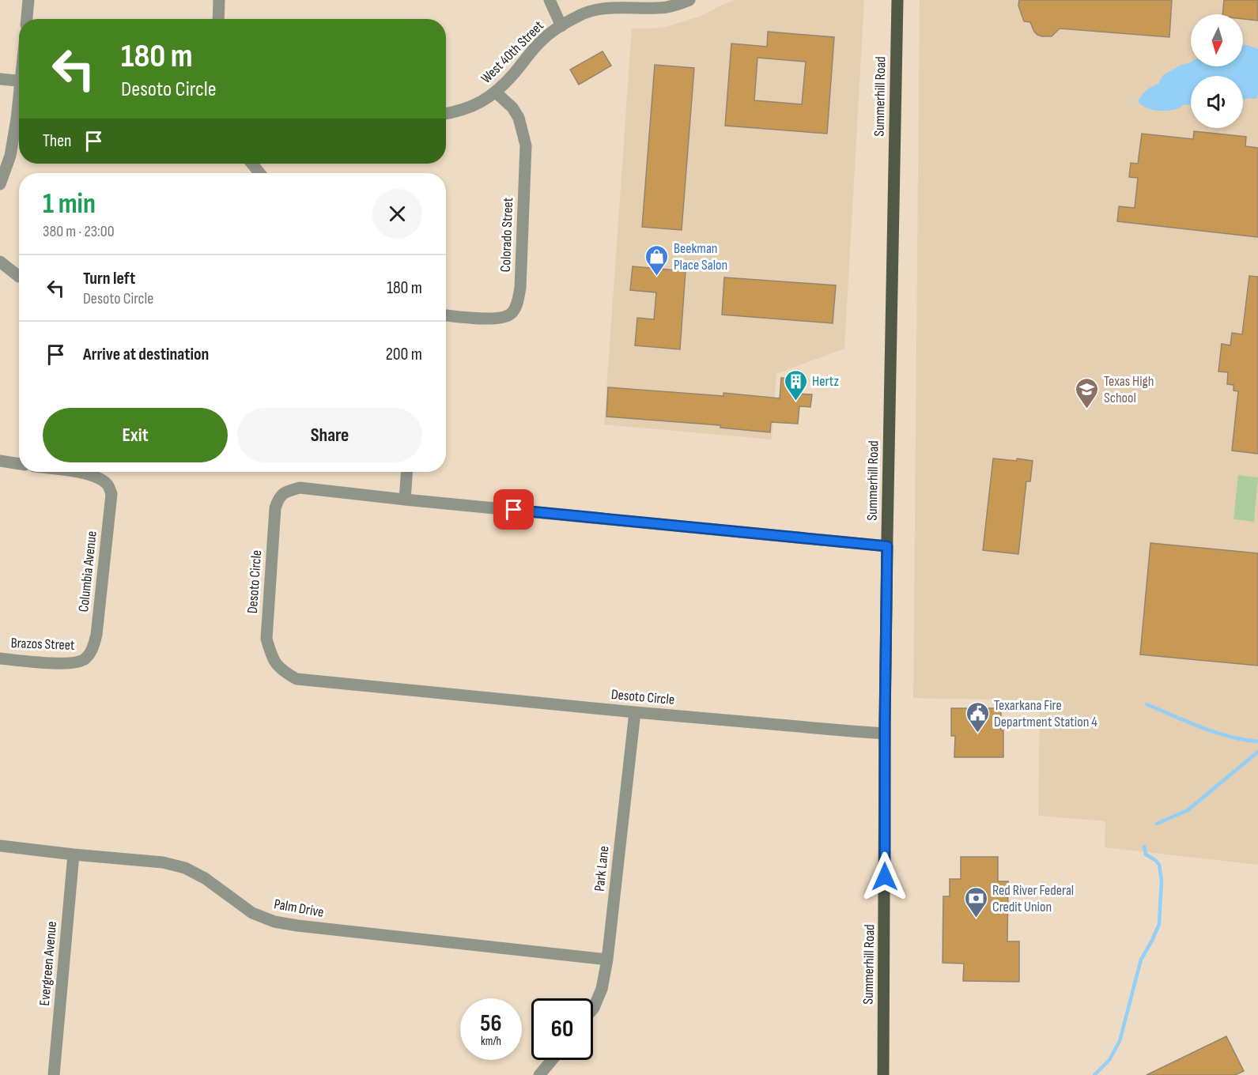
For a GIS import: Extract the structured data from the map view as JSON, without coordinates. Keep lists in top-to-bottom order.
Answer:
{
  "streets": {
    "main road": ["Summerhill Road"],
    "street": [
      "West 40th Street",
      "Colorado Street",
      "Columbia Avenue",
      "Desoto Circle",
      "Brazos Street",
      "Park Lane",
      "Palm Drive",
      "Evergreen Avenue"
    ]
  },
  "crossings": [
    ["West 40th Street", "Colorado Street"],
    ["Summerhill Road", "Desoto Circle"],
    ["Columbia Avenue", "Brazos Street"],
    ["Desoto Circle", "Park Lane"],
    ["Park Lane", "Palm Drive"],
    ["Palm Drive", "Evergreen Avenue"]
  ],
  "places": {
    "shop": ["Beekman Place Salon"],
    "building": ["Hertz"],
    "school or university": ["Texas High School"],
    "public building": ["Texarkana Fire Department Station 4"],
    "bank": ["Red River Federal Credit Union"]
  },
  "north": "bottom",
  "page": {
    "turn": ["180 m", "Desoto Circle"],
    "then": "Then",
    "heading": ["1 min", "380 m · 23:00"],
    "list": [
      {
        "name": "Turn left",
        "note": "Desoto Circle",
        "value": "180 m"
      },
      {
        "name": "Arrive at destination",
        "value": "200 m"
      }
    ],
    "buttons": ["Exit", "Share"],
    "speed": "56 km/h",
    "limit": "60"
  }
}
